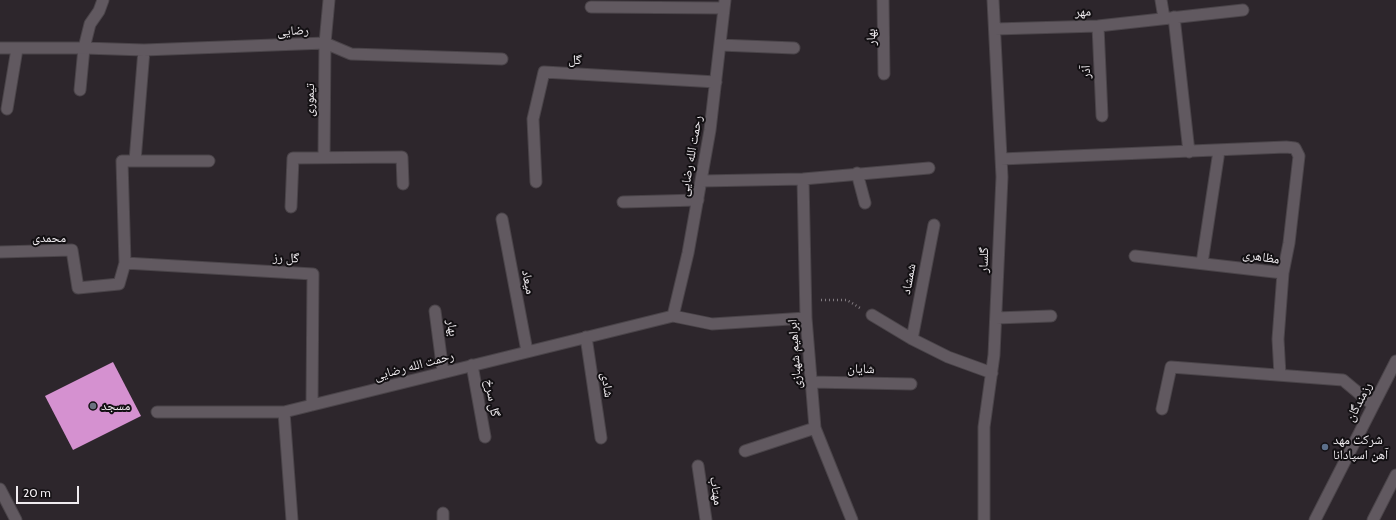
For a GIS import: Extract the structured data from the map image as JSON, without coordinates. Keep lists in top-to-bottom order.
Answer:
{
  "streets": {
    "street": [
      "مهر",
      "رضایی",
      "بهار",
      "گل",
      "آذر",
      "تیموری",
      "رحمت الله رضایی",
      "محمدی",
      "مظاهری",
      "گل رز",
      "گلسار",
      "شمشاد",
      "میعاد",
      "ابراهیم شهبازی",
      "شایان",
      "شادی",
      "گل سرخ",
      "رزمندگان",
      "مهتاب"
    ]
  },
  "crossings": [
    ["مهر", "آذر"],
    ["مهر", "گلسار"],
    ["رضایی", "تیموری"],
    ["بهار", "رحمت الله رضایی"],
    ["گل", "رحمت الله رضایی"],
    ["رحمت الله رضایی", "گل رز"],
    ["رحمت الله رضایی", "میعاد"],
    ["رحمت الله رضایی", "ابراهیم شهبازی"],
    ["رحمت الله رضایی", "شادی"],
    ["رحمت الله رضایی", "گل سرخ"],
    ["محمدی", "گل رز"],
    ["ابراهیم شهبازی", "شایان"]
  ],
  "places": ["مسجد", "شرکت مهد آهن اسپادانا"],
  "scale_bar": "20 m"
}
